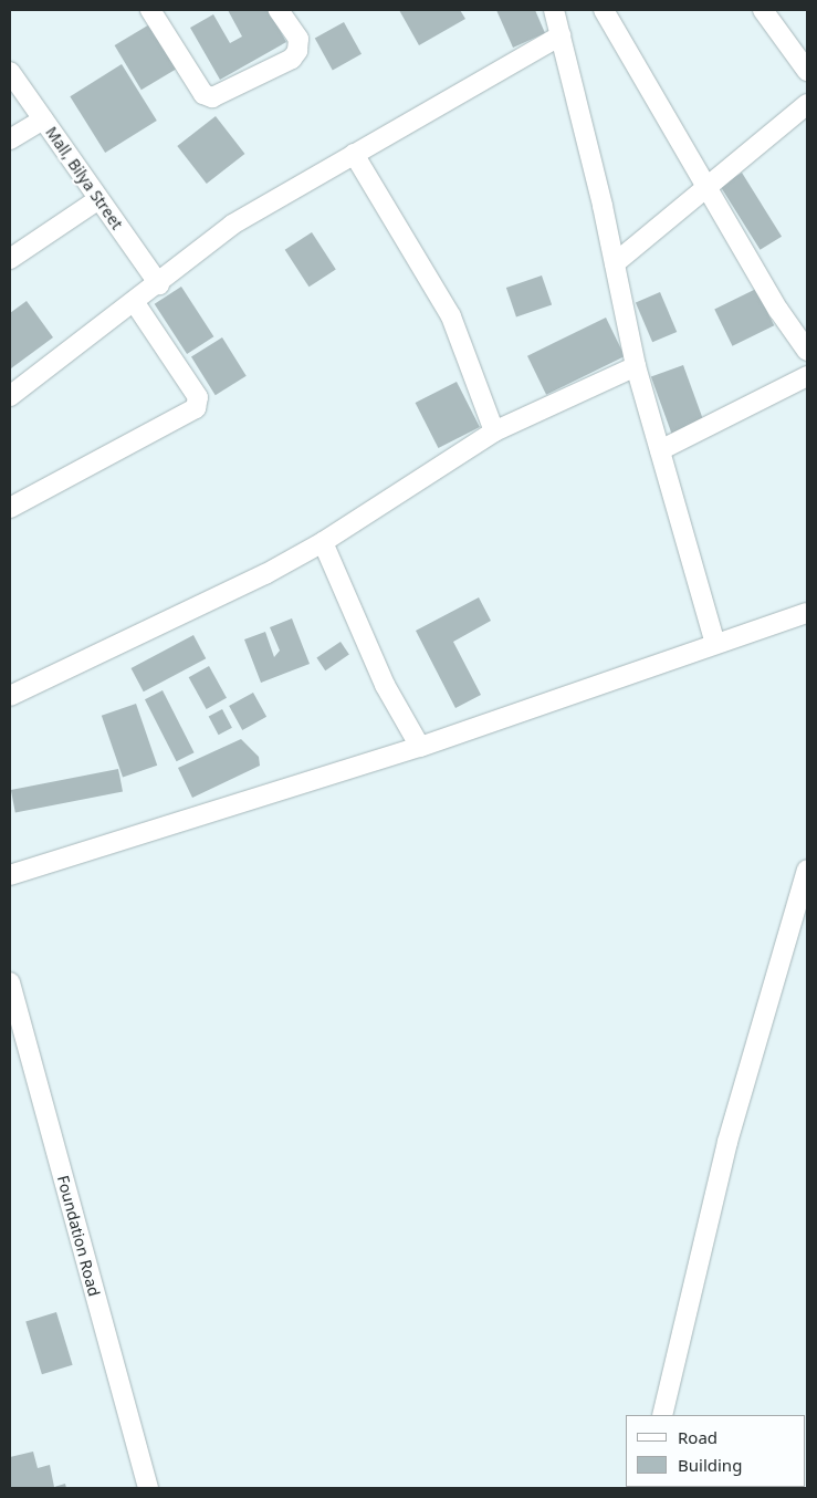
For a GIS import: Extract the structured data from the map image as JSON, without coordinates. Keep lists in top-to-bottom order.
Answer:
{
  "streets": {
    "street": ["Mall, Bilya Street", "Foundation Road"]
  },
  "legend": ["Road", "Building"]
}
